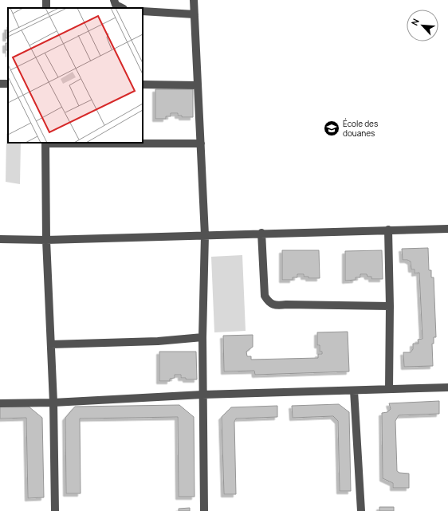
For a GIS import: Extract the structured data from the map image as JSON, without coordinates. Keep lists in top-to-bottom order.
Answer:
{
  "places": {
    "school or university": ["École des douanes"]
  },
  "north": "top left"
}
